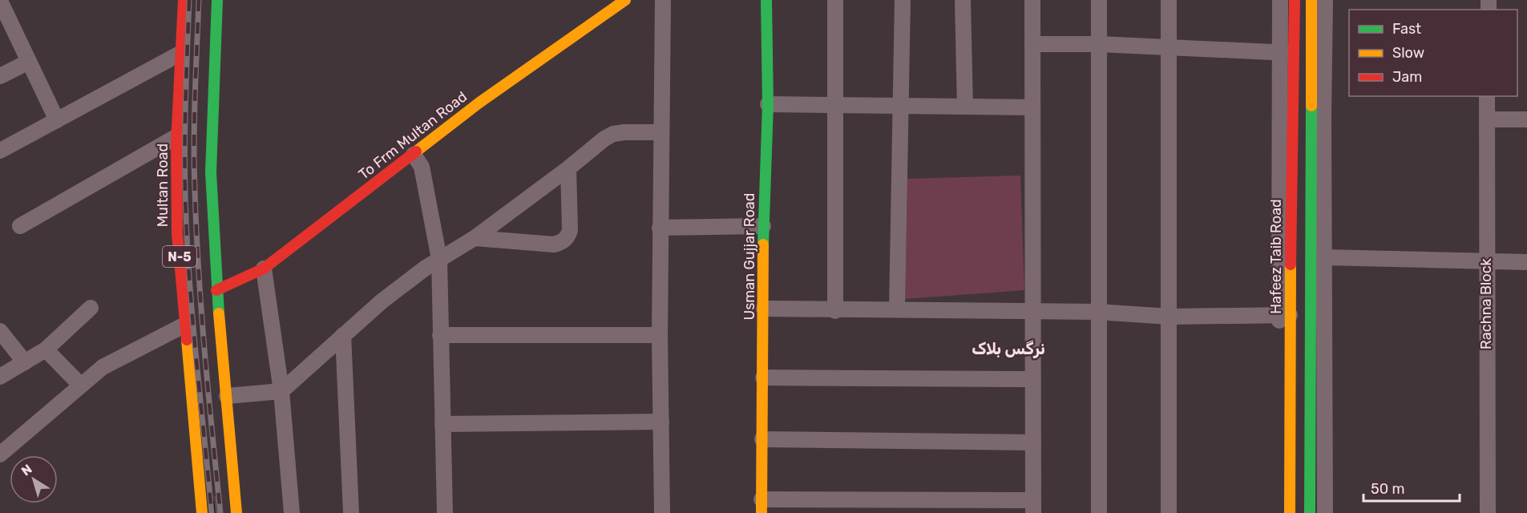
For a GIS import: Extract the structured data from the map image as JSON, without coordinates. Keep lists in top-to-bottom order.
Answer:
{
  "streets": {
    "street": [
      "To Frm Multan Road",
      "Multan Road",
      "N-5",
      "Usman Gujjar Road",
      "Hafeez Taib Road",
      "Rachna Block"
    ]
  },
  "crossings": [
    ["To Frm Multan Road", "N-5"]
  ],
  "districts": ["نرگس بلاک"],
  "legend": ["Fast", "Slow", "Jam"],
  "scale_bar": "50 m",
  "north": "top left"
}
